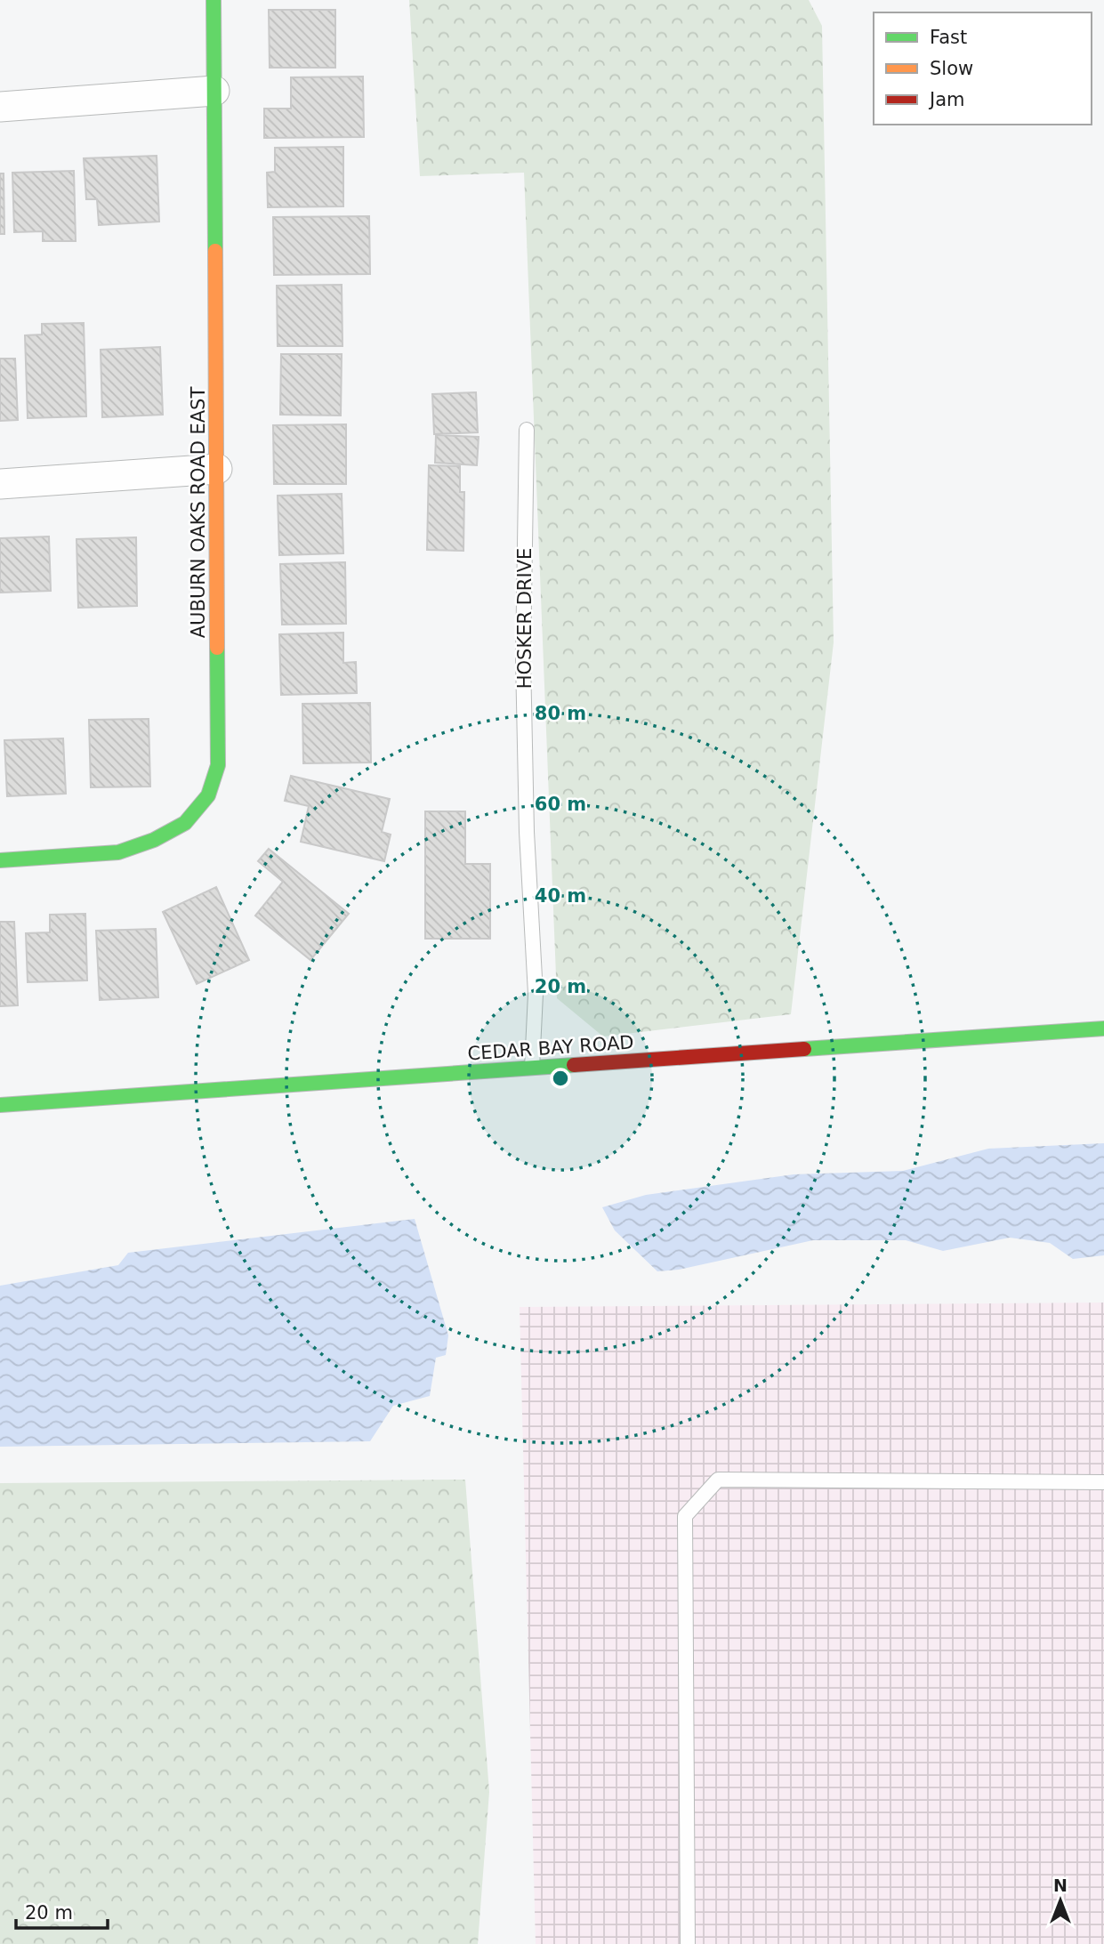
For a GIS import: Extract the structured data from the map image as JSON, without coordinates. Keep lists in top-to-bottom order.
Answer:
{
  "streets": {
    "street": ["AUBURN OAKS ROAD EAST", "CEDAR BAY ROAD"],
    "lane": ["HOSKER DRIVE"]
  },
  "crossings": [
    ["HOSKER DRIVE", "CEDAR BAY ROAD"]
  ],
  "legend": ["Fast", "Slow", "Jam"],
  "scale_bar": "20 m",
  "north": "top",
  "rings": [
    "80 m",
    "60 m",
    "40 m",
    "20 m"
  ]
}
